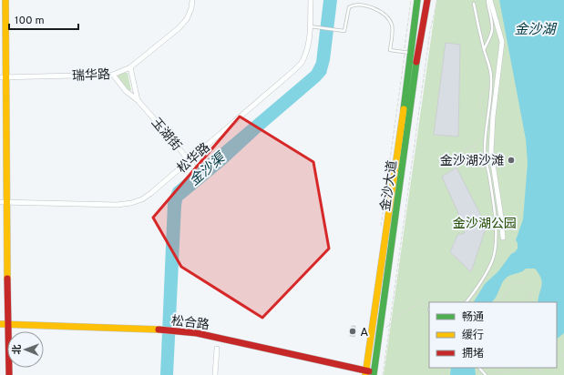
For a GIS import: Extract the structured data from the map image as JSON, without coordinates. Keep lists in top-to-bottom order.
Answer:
{
  "streets": {
    "main road": ["金沙大道", "松合路"],
    "street": ["瑞华路", "玉湖街", "松华路"]
  },
  "crossings": [
    ["瑞华路", "玉湖街"],
    ["玉湖街", "松华路"],
    ["金沙大道", "松合路"]
  ],
  "water": ["金沙湖", "金沙渠"],
  "parks": ["金沙湖公园"],
  "places": ["金沙湖沙滩", "A"],
  "legend": ["畅通", "缓行", "拥堵"],
  "scale_bar": "100 m",
  "north": "left"
}
